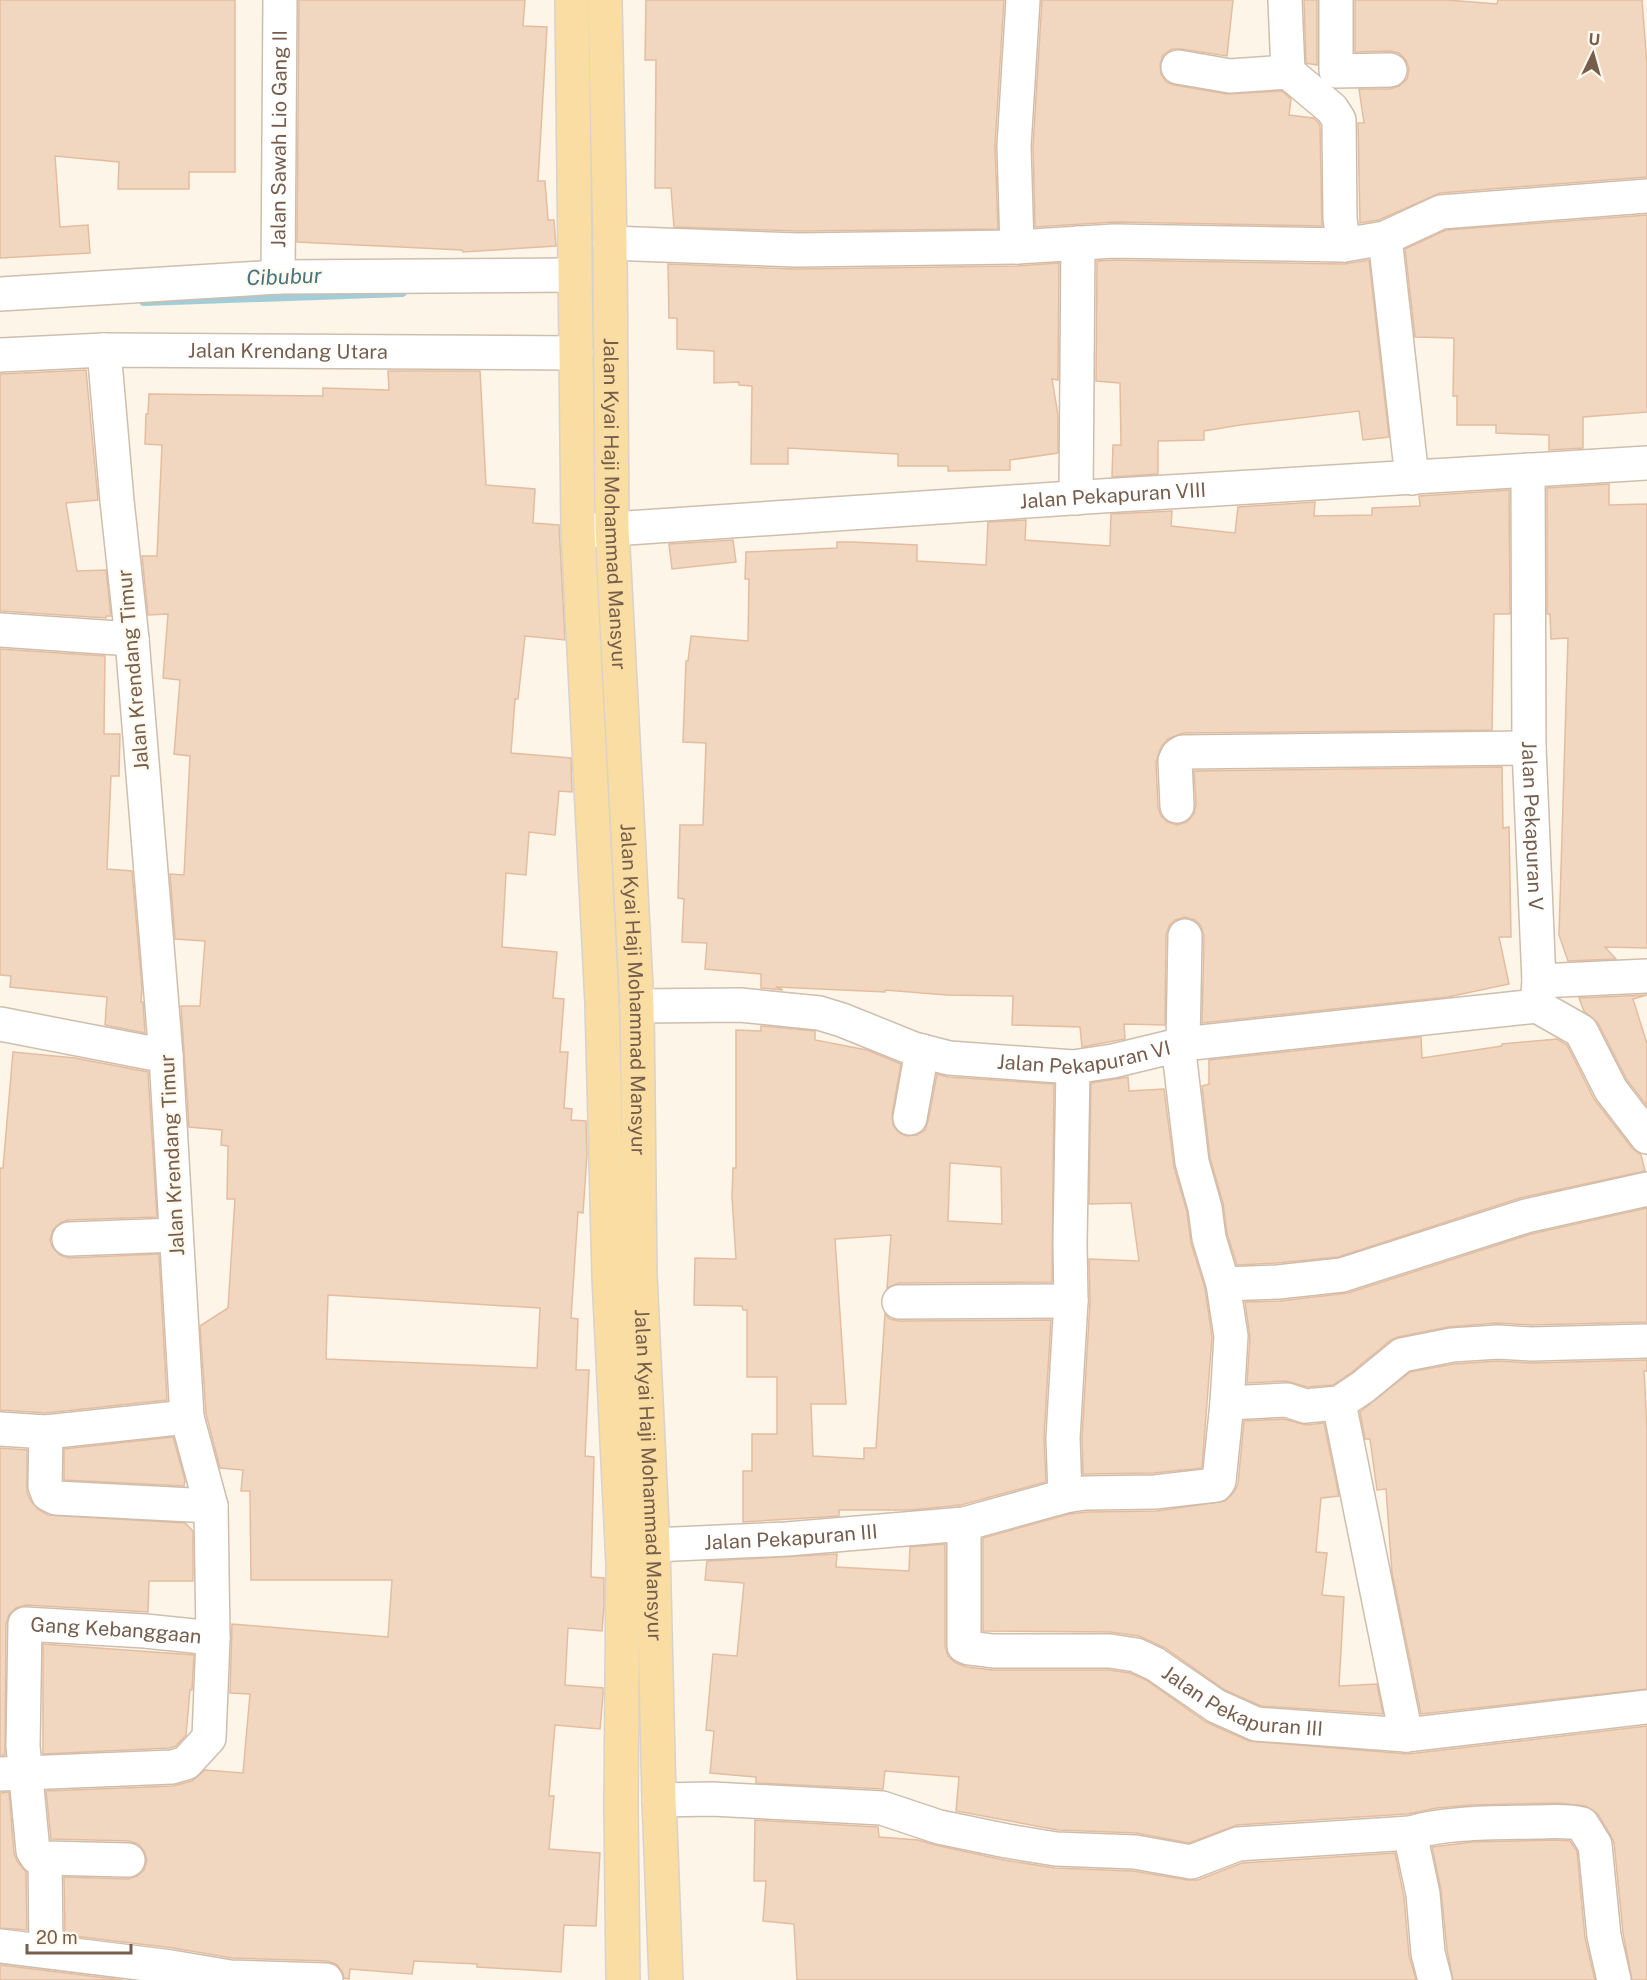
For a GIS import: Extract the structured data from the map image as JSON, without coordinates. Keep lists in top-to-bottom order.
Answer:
{
  "streets": {
    "main road": ["Jalan Kyai Haji Mohammad Mansyur"],
    "street": [
      "Jalan Sawah Lio Gang II",
      "Jalan Krendang Utara",
      "Jalan Pekapuran VIII",
      "Jalan Krendang Timur",
      "Jalan Pekapuran V",
      "Jalan Pekapuran VI",
      "Jalan Pekapuran III",
      "Gang Kebanggaan"
    ]
  },
  "crossings": [
    ["Jalan Krendang Utara", "Jalan Kyai Haji Mohammad Mansyur"],
    ["Jalan Krendang Utara", "Jalan Krendang Timur"],
    ["Jalan Pekapuran VIII", "Jalan Kyai Haji Mohammad Mansyur"],
    ["Jalan Pekapuran VIII", "Jalan Pekapuran V"],
    ["Jalan Kyai Haji Mohammad Mansyur", "Jalan Pekapuran VI"],
    ["Jalan Kyai Haji Mohammad Mansyur", "Jalan Pekapuran III"],
    ["Jalan Krendang Timur", "Gang Kebanggaan"],
    ["Jalan Pekapuran V", "Jalan Pekapuran VI"]
  ],
  "water": ["Cibubur"],
  "scale_bar": "20 m",
  "north": "top"
}
